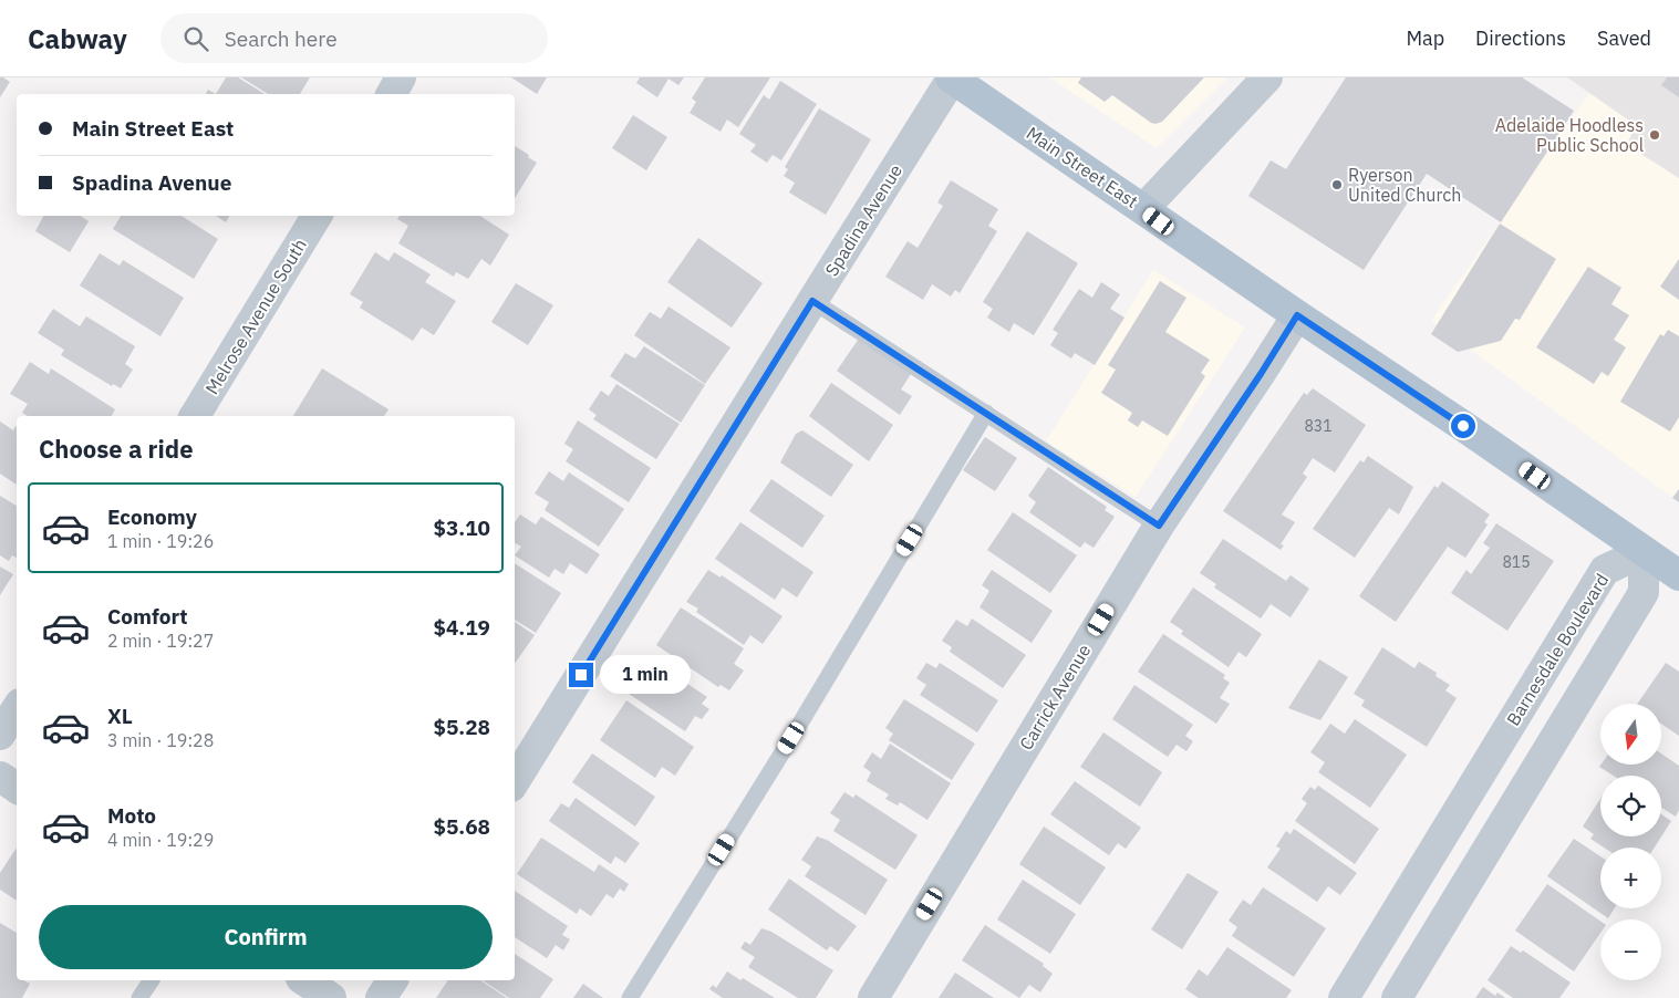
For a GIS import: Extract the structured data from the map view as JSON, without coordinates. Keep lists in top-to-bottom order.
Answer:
{
  "streets": {
    "main road": ["Main Street East"],
    "street": [
      "Spadina Avenue",
      "Melrose Avenue South",
      "Barnesdale Boulevard",
      "Carrick Avenue"
    ]
  },
  "crossings": [
    ["Main Street East", "Spadina Avenue"],
    ["Main Street East", "Barnesdale Boulevard"],
    ["Main Street East", "Carrick Avenue"]
  ],
  "places": ["Adelaide Hoodless Public School", "Ryerson United Church"],
  "house_numbers": ["831", "815"],
  "north": "bottom",
  "page": {
    "header": "Cabway",
    "search": "Search here",
    "nav": ["Map", "Directions", "Saved"],
    "banner": ["Main Street East", "Spadina Avenue"],
    "heading": "Choose a ride",
    "list": [
      {
        "name": "Economy",
        "note": "1 min · 19:26",
        "value": "$3.10"
      },
      {
        "name": "Comfort",
        "note": "2 min · 19:27",
        "value": "$4.19"
      },
      {
        "name": "XL",
        "note": "3 min · 19:28",
        "value": "$5.28"
      },
      {
        "name": "Moto",
        "note": "4 min · 19:29",
        "value": "$5.68"
      }
    ],
    "bubble": "1 min",
    "map_buttons": ["+", "−"],
    "buttons": "Confirm"
  }
}
